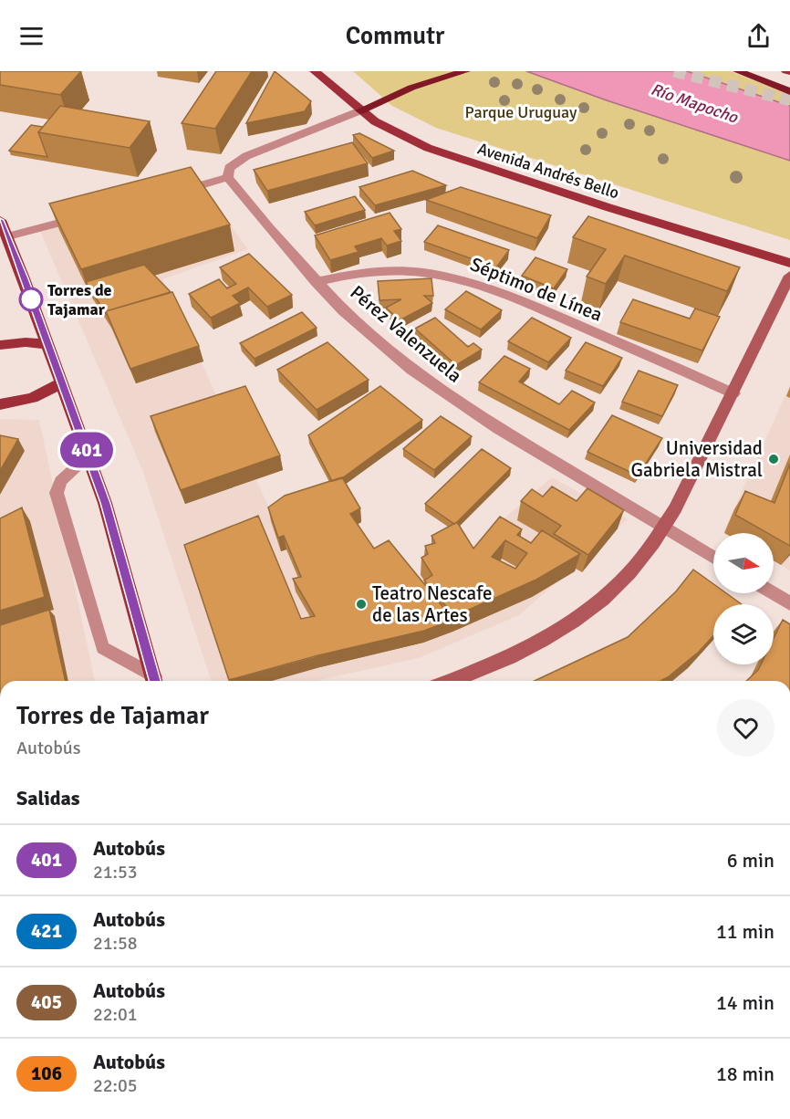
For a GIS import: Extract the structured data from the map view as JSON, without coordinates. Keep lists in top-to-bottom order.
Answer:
{
  "streets": {
    "main road": ["Avenida Andrés Bello"],
    "street": ["Séptimo de Línea", "Pérez Valenzuela"]
  },
  "crossings": [
    ["Séptimo de Línea", "Pérez Valenzuela"]
  ],
  "water": ["Río Mapocho"],
  "parks": ["Parque Uruguay"],
  "places": ["Torres de Tajamar", "Universidad Gabriela Mistral", "Teatro Nescafe de las Artes"],
  "lines": ["bus line 401"],
  "north": "right",
  "page": {
    "header": "Commutr",
    "on_map": "401",
    "heading": [
      ["Torres de Tajamar", "Autobús"],
      "Salidas"
    ],
    "list": [
      {
        "mark": "401",
        "name": "Autobús",
        "note": "21:53",
        "value": "6 min"
      },
      {
        "mark": "421",
        "name": "Autobús",
        "note": "21:58",
        "value": "11 min"
      },
      {
        "mark": "405",
        "name": "Autobús",
        "note": "22:01",
        "value": "14 min"
      },
      {
        "mark": "106",
        "name": "Autobús",
        "note": "22:05",
        "value": "18 min"
      }
    ]
  }
}
